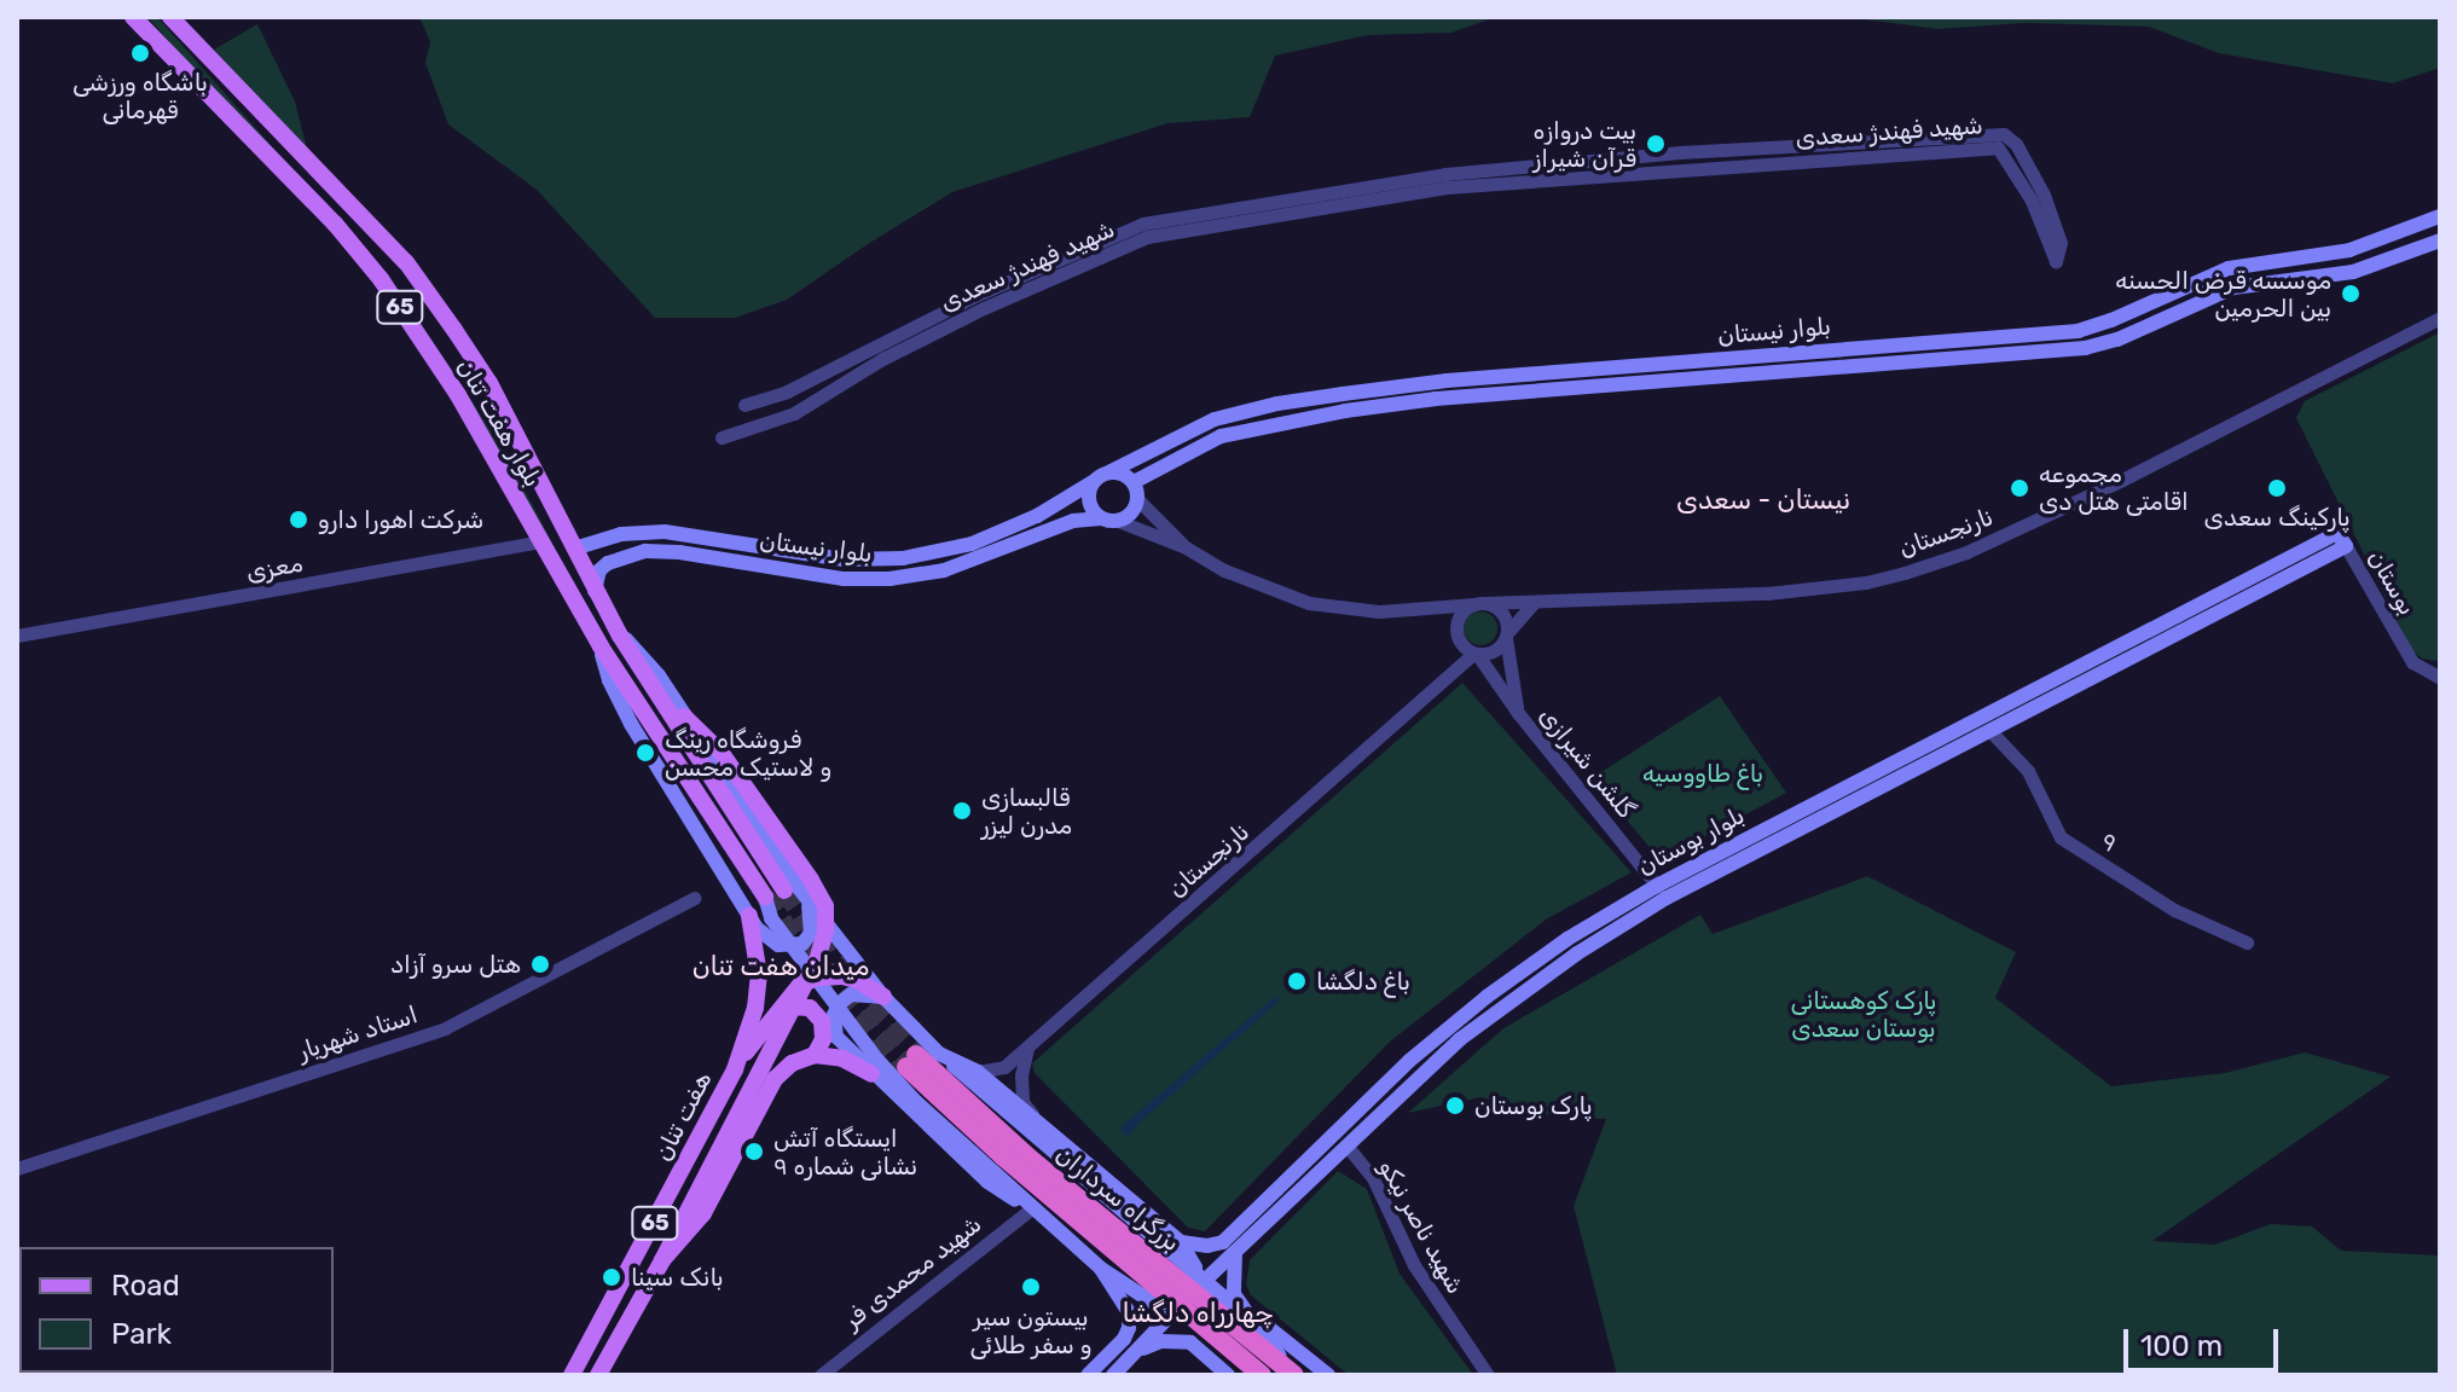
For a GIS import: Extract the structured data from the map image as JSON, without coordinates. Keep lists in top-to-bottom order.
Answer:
{
  "streets": {
    "highway": ["بزرگراه سرداران"],
    "main road": [
      "65",
      "بلوار نیستان",
      "بلوار هفت تنان",
      "بلوار بوستان",
      "هفت تنان"
    ],
    "street": [
      "شهید فهندژ سعدی",
      "نارنجستان",
      "معزی",
      "بوستان",
      "گلشن شیرازی",
      "۹",
      "استاد شهریار",
      "شهید ناصر نیکو",
      "شهید محمدی فر"
    ]
  },
  "crossings": [
    ["65", "بلوار هفت تنان"],
    ["65", "هفت تنان"],
    ["بلوار نیستان", "بلوار هفت تنان"],
    ["بلوار هفت تنان", "معزی"],
    ["نارنجستان", "گلشن شیرازی"],
    ["بوستان", "بلوار بوستان"],
    ["گلشن شیرازی", "بلوار بوستان"],
    ["بلوار بوستان", "۹"],
    ["بلوار بوستان", "شهید ناصر نیکو"]
  ],
  "districts": ["نیستان - سعدی", "میدان هفت تنان", "چهارراه دلگشا"],
  "parks": ["باغ طاووسیه", "پارک کوهستانی بوستان سعدی"],
  "places": [
    "باشگاه ورزشی قهرمانی",
    "بیت دروازه قرآن شیراز",
    "موسسه قرض الحسنه بین الحرمین",
    "مجموعه اقامتی هتل دی",
    "پارکینگ سعدی",
    "شرکت اهورا دارو",
    "فروشگاه رینگ و لاستیک محسن",
    "قالبسازی مدرن لیزر",
    "هتل سرو آزاد",
    "باغ دلگشا",
    "پارک بوستان",
    "ایستگاه آتش نشانی شماره ۹",
    "بانک سینا",
    "بیستون سیر و سفر طلائی"
  ],
  "legend": ["Road", "Park"],
  "scale_bar": "100 m"
}
